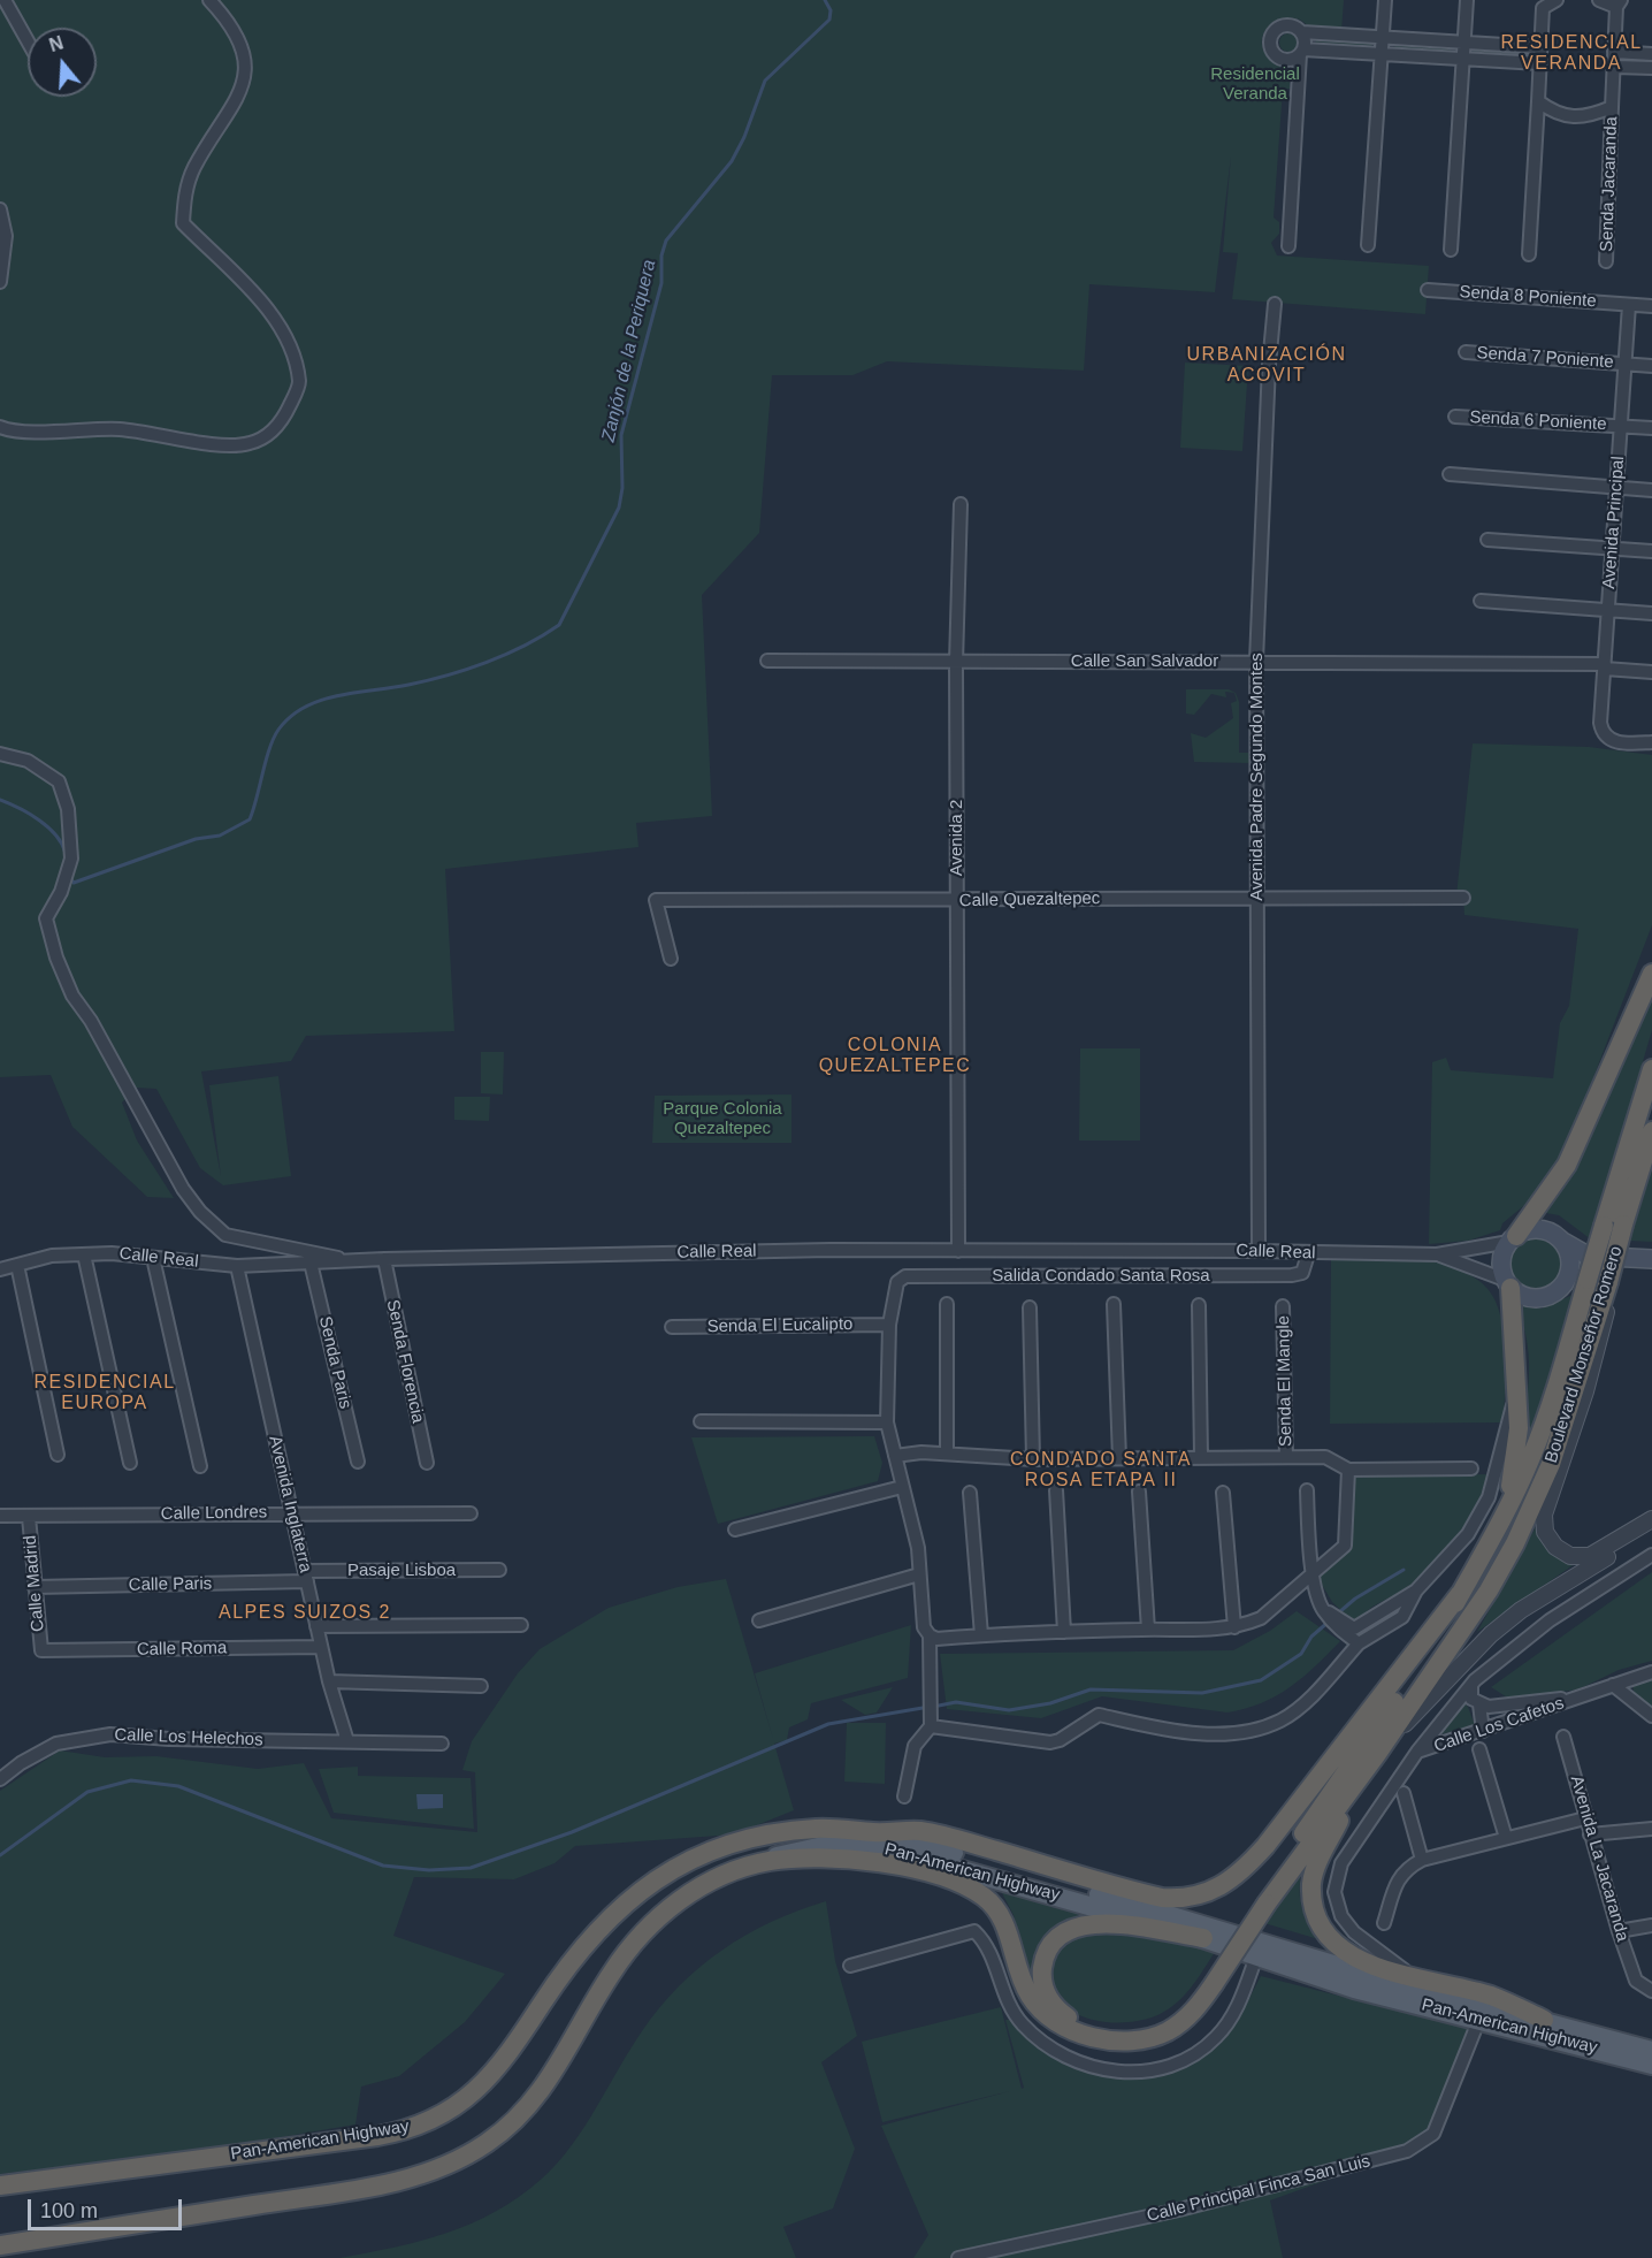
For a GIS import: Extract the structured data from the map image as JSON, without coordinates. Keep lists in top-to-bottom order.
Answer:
{
  "streets": {
    "highway": ["Boulevard Monseñor Romero", "Pan-American Highway"],
    "street": [
      "Senda Jacaranda",
      "Senda 8 Poniente",
      "Senda 7 Poniente",
      "Senda 6 Poniente",
      "Avenida Principal",
      "Calle San Salvador",
      "Avenida Padre Segundo Montes",
      "Avenida 2",
      "Calle Quezaltepec",
      "Calle Real",
      "Salida Condado Santa Rosa",
      "Senda El Eucalipto",
      "Senda Florencia",
      "Senda Paris",
      "Senda El Mangle",
      "Avenida Inglaterra",
      "Calle Londres",
      "Pasaje Lisboa",
      "Calle Madrid",
      "Calle Paris",
      "Calle Roma",
      "Calle Los Cafetos",
      "Calle Los Helechos",
      "Avenida La Jacaranda",
      "Calle Principal Finca San Luis"
    ]
  },
  "crossings": [
    ["Senda 8 Poniente", "Avenida Principal"],
    ["Senda 7 Poniente", "Avenida Principal"],
    ["Senda 6 Poniente", "Avenida Principal"],
    ["Avenida Principal", "Calle San Salvador"],
    ["Calle San Salvador", "Avenida Padre Segundo Montes"],
    ["Calle San Salvador", "Avenida 2"],
    ["Avenida Padre Segundo Montes", "Calle Quezaltepec"],
    ["Avenida Padre Segundo Montes", "Calle Real"],
    ["Avenida 2", "Calle Quezaltepec"],
    ["Avenida 2", "Calle Real"],
    ["Calle Real", "Salida Condado Santa Rosa"],
    ["Calle Real", "Senda Florencia"],
    ["Calle Real", "Senda Paris"],
    ["Calle Real", "Avenida Inglaterra"],
    ["Salida Condado Santa Rosa", "Senda El Eucalipto"],
    ["Avenida Inglaterra", "Calle Londres"],
    ["Avenida Inglaterra", "Pasaje Lisboa"],
    ["Avenida Inglaterra", "Calle Paris"],
    ["Avenida Inglaterra", "Calle Roma"],
    ["Avenida Inglaterra", "Calle Los Helechos"],
    ["Calle Londres", "Calle Madrid"],
    ["Pasaje Lisboa", "Calle Paris"],
    ["Calle Madrid", "Calle Paris"],
    ["Calle Madrid", "Calle Roma"],
    ["Pan-American Highway", "Calle Principal Finca San Luis"]
  ],
  "districts": [
    "RESIDENCIAL VERANDA",
    "URBANIZACIÓN ACOVIT",
    "COLONIA QUEZALTEPEC",
    "RESIDENCIAL EUROPA",
    "CONDADO SANTA ROSA ETAPA II",
    "ALPES SUIZOS 2"
  ],
  "water": ["Zanjón de la Periquera"],
  "parks": ["Residencial Veranda", "Parque Colonia Quezaltepec"],
  "scale_bar": "100 m",
  "north": "top"
}
